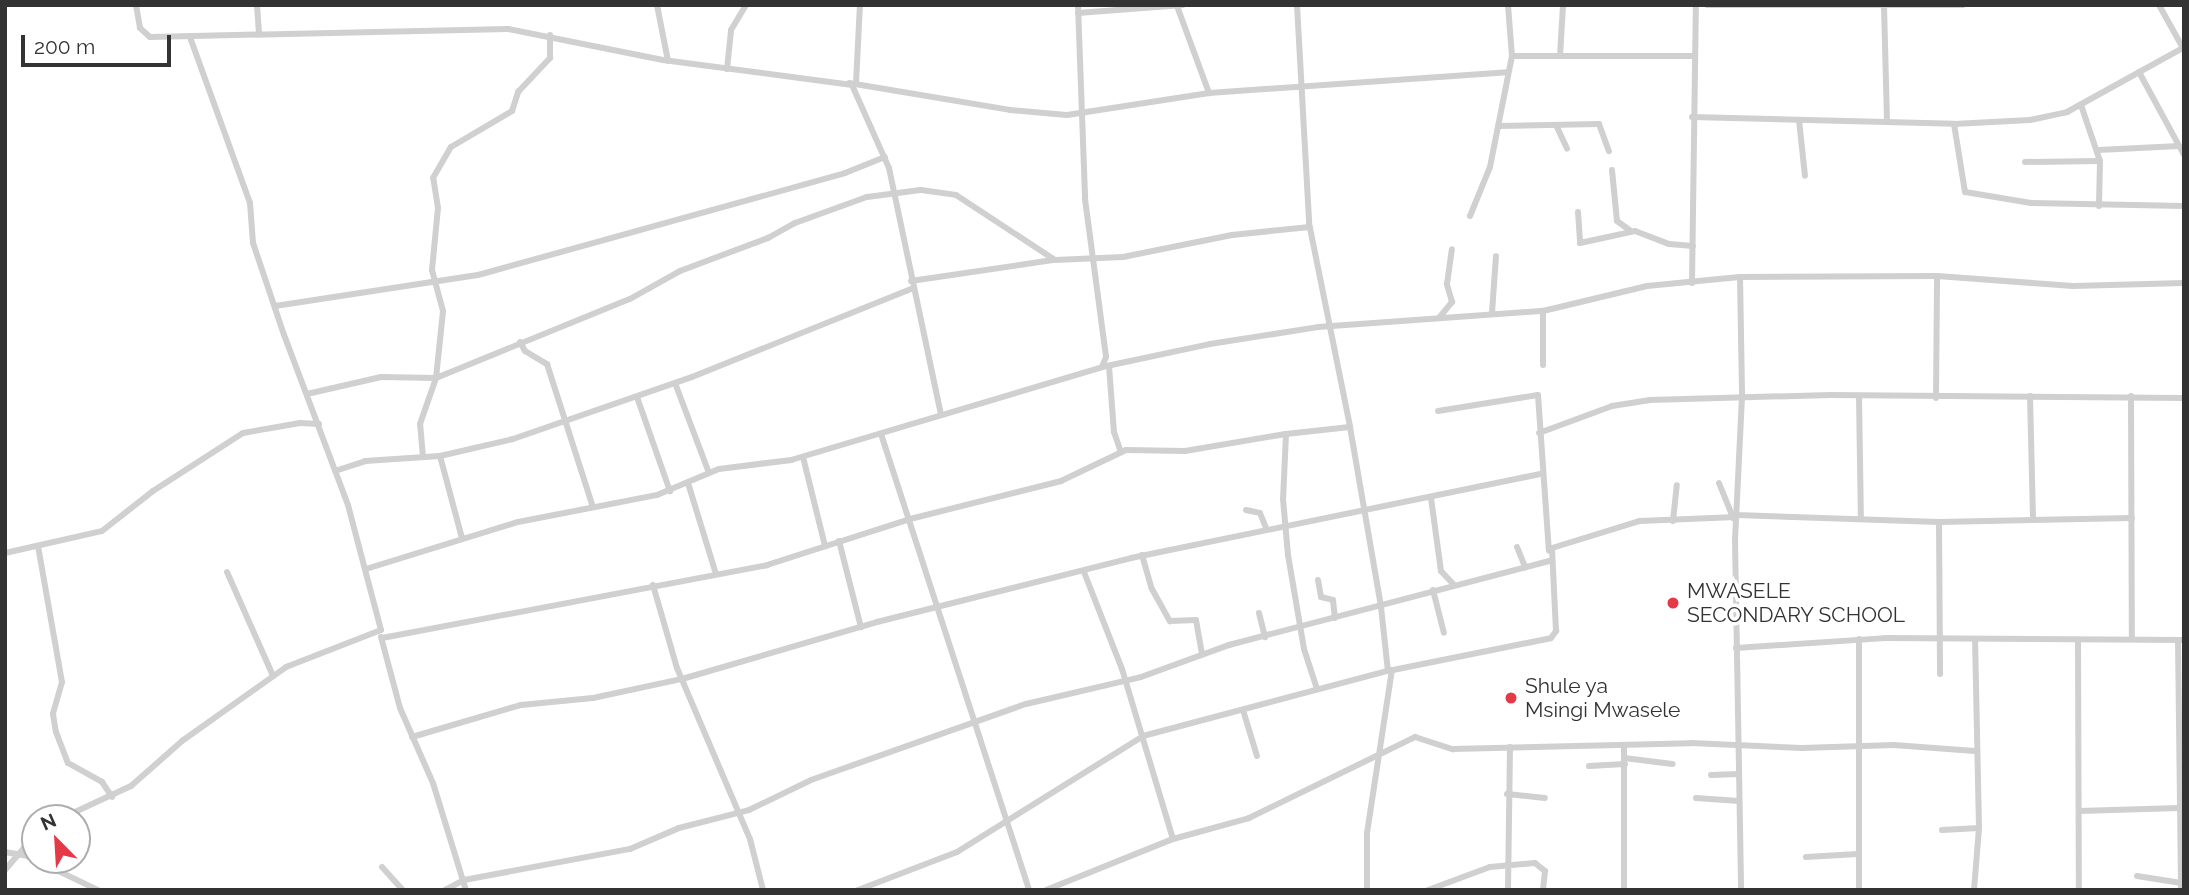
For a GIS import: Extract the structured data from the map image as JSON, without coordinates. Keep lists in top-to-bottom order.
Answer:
{
  "places": ["MWASELE SECONDARY SCHOOL", "Shule ya Msingi Mwasele"],
  "scale_bar": "200 m",
  "north": "top left"
}
